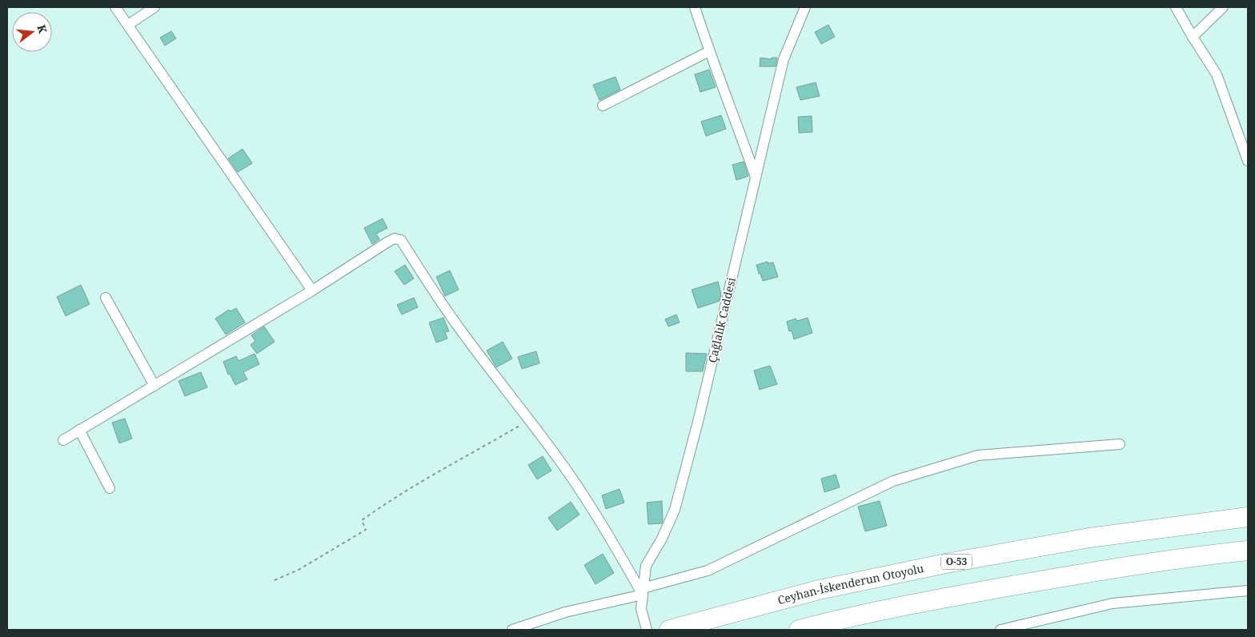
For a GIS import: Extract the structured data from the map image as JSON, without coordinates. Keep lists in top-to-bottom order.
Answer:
{
  "streets": {
    "highway": ["O-53", "Ceyhan-İskenderun Otoyolu"],
    "street": ["Çağlalık Caddesi"]
  },
  "north": "right"
}
